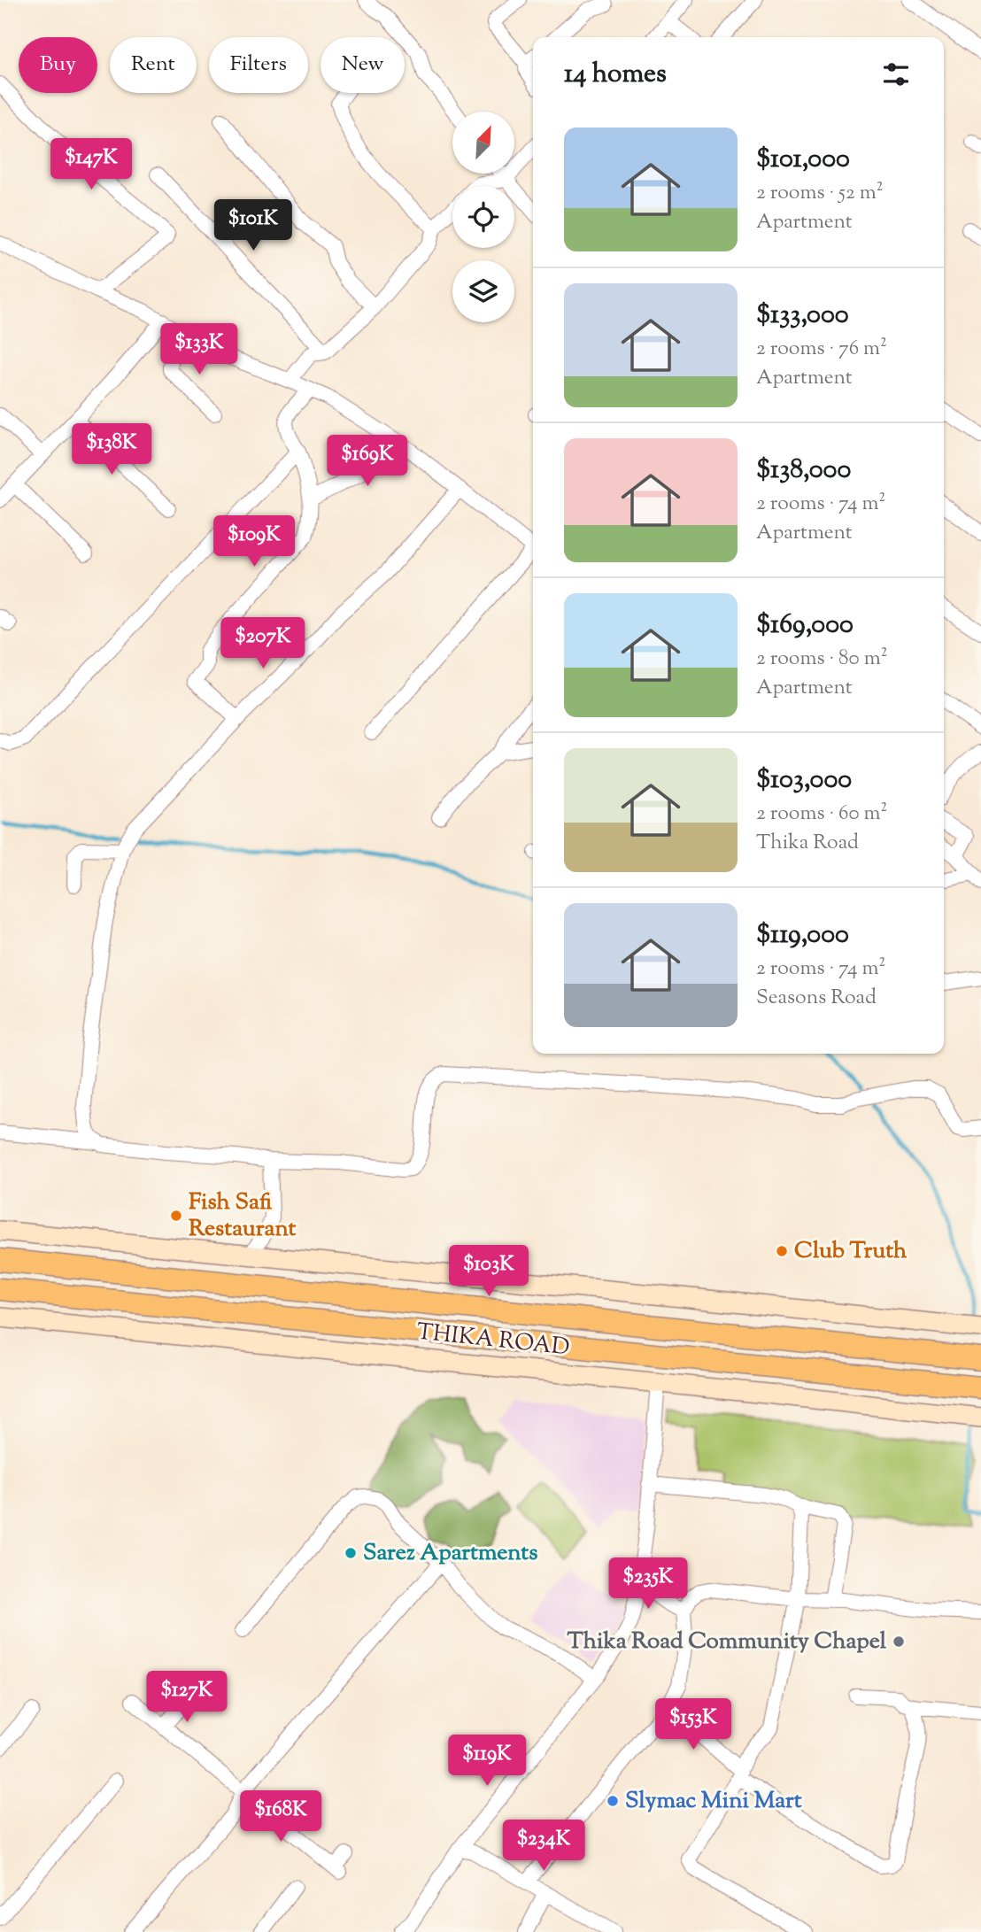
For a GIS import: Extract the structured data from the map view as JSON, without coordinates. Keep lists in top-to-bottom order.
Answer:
{
  "streets": {
    "highway": ["THIKA ROAD"]
  },
  "places": [
    "Fish Safi Restaurant",
    "Club Truth",
    "Sarez Apartments",
    "Thika Road Community Chapel",
    "Slymac Mini Mart"
  ],
  "north": "top right",
  "page": {
    "chip": [
      "Buy",
      "Rent",
      "Filters",
      "New"
    ],
    "heading": "14 homes",
    "list": [
      {
        "name": "$101,000",
        "note": "2 rooms · 52 m² · Apartment"
      },
      {
        "name": "$133,000",
        "note": "2 rooms · 76 m² · Apartment"
      },
      {
        "name": "$138,000",
        "note": "2 rooms · 74 m² · Apartment"
      },
      {
        "name": "$169,000",
        "note": "2 rooms · 80 m² · Apartment"
      },
      {
        "name": "$103,000",
        "note": "2 rooms · 60 m² · Thika Road"
      },
      {
        "name": "$119,000",
        "note": "2 rooms · 74 m² · Seasons Road"
      }
    ],
    "price": [
      "$147K",
      "$101K",
      "$133K",
      "$138K",
      "$169K",
      "$109K",
      "$207K",
      "$103K",
      "$235K",
      "$127K",
      "$153K",
      "$119K",
      "$168K",
      "$234K"
    ]
  }
}
